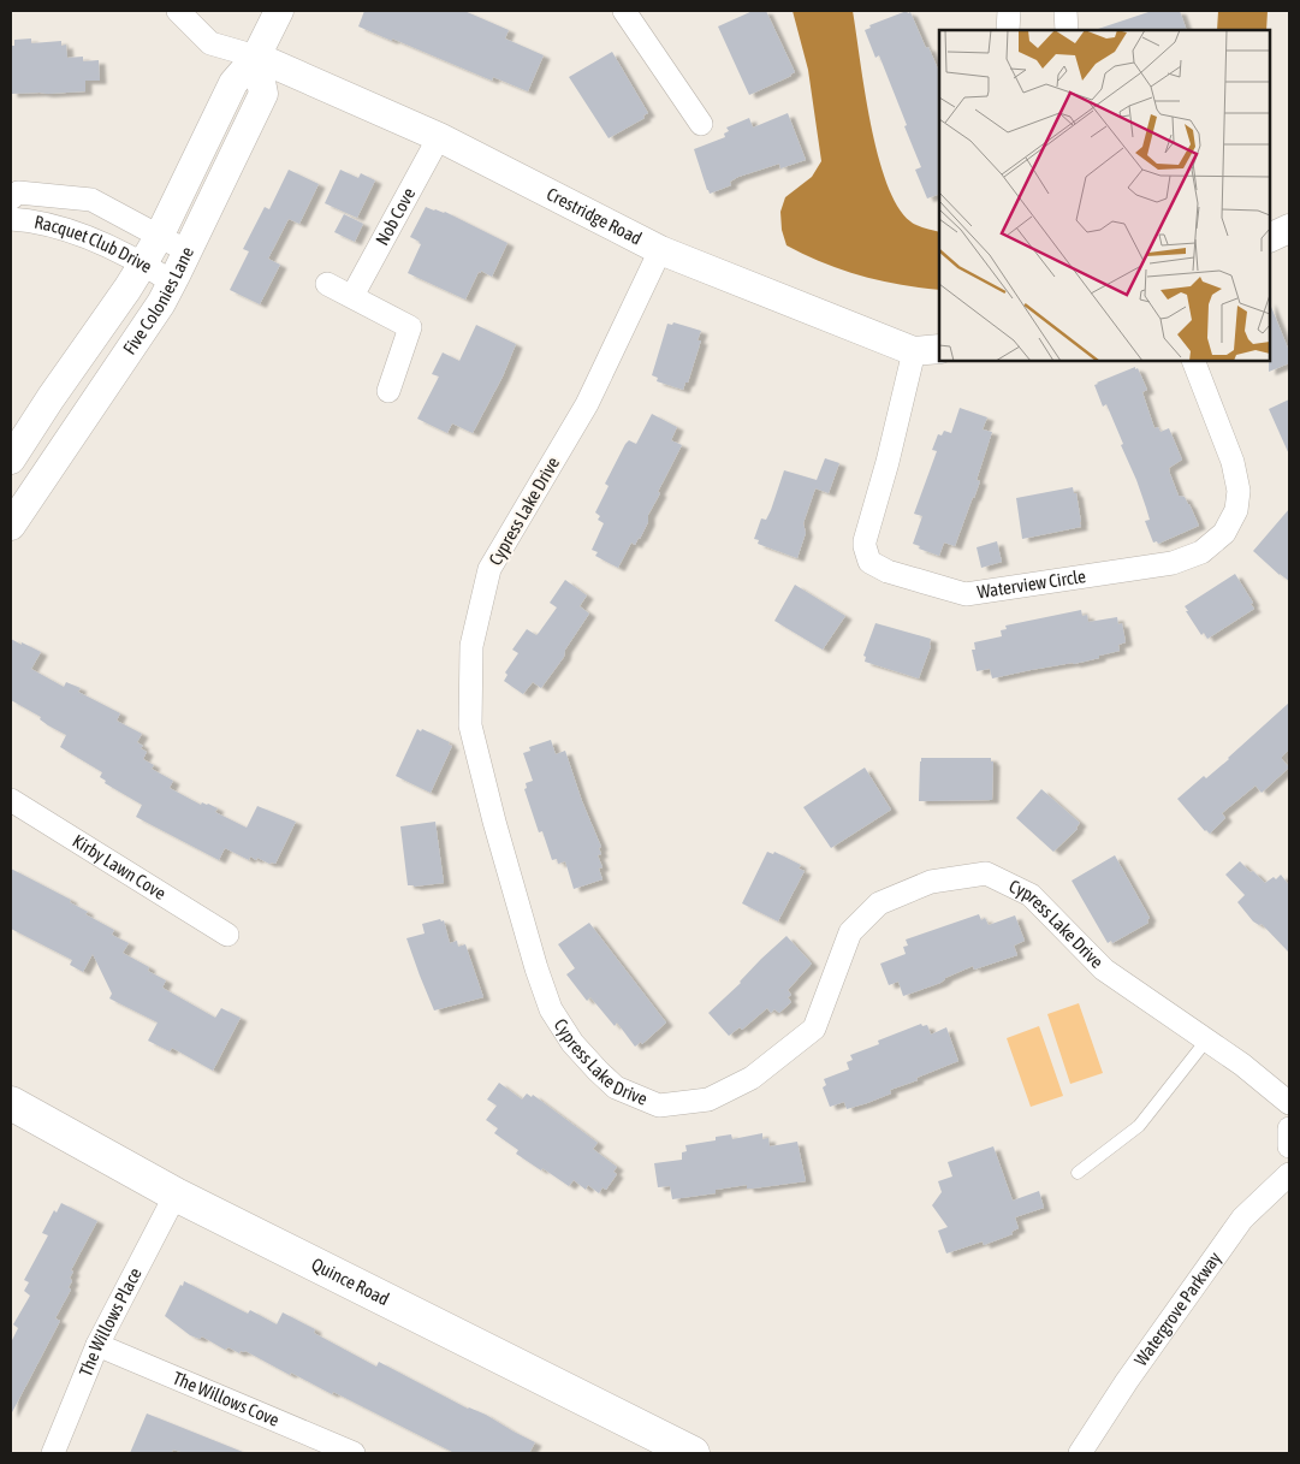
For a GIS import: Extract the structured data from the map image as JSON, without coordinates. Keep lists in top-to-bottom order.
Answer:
{
  "streets": {
    "main road": ["Quince Road"],
    "street": [
      "Nob Cove",
      "Crestridge Road",
      "Racquet Club Drive",
      "Five Colonies Lane",
      "Cypress Lake Drive",
      "Waterview Circle",
      "Kirby Lawn Cove",
      "Watergrove Parkway",
      "The Willows Place",
      "The Willows Cove"
    ]
  },
  "crossings": [
    ["Nob Cove", "Crestridge Road"],
    ["Crestridge Road", "Five Colonies Lane"],
    ["Crestridge Road", "Cypress Lake Drive"],
    ["Crestridge Road", "Waterview Circle"],
    ["Racquet Club Drive", "Five Colonies Lane"],
    ["Quince Road", "The Willows Place"],
    ["The Willows Place", "The Willows Cove"]
  ]
}
